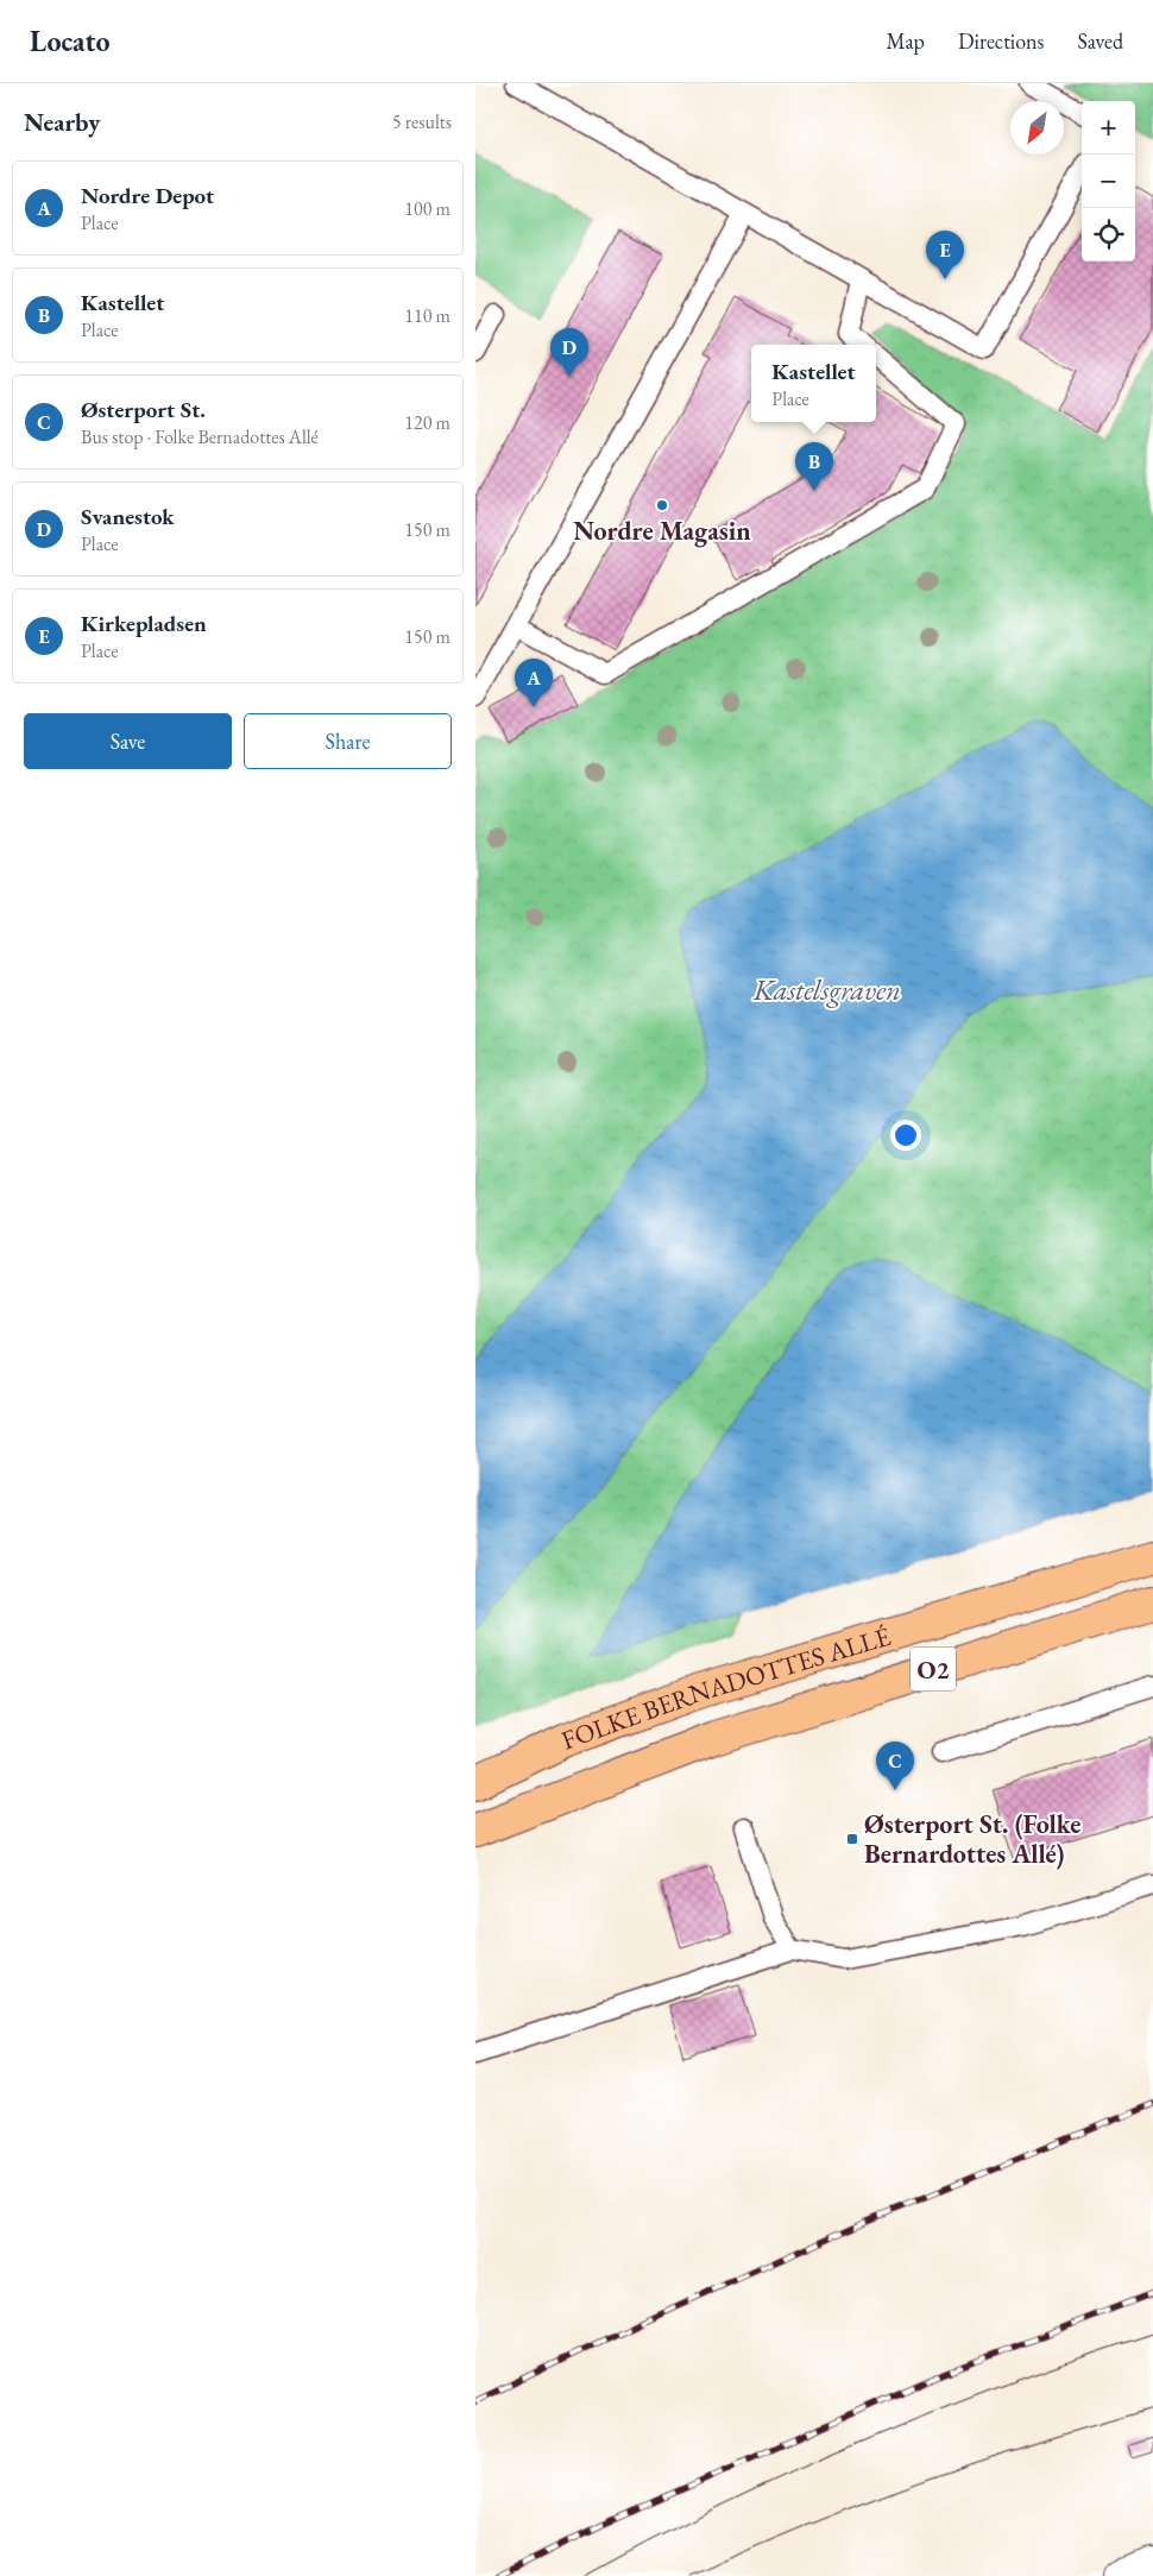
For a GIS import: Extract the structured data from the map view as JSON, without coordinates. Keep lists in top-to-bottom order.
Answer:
{
  "streets": {
    "main road": ["O2", "FOLKE BERNADOTTES ALLÉ"]
  },
  "water": ["Kastelsgraven"],
  "places": {
    "other": ["Nordre Magasin"],
    "transit": ["Østerport St. (Folke Bernardottes Allé)"]
  },
  "north": "bottom left",
  "page": {
    "header": "Locato",
    "nav": ["Map", "Directions", "Saved"],
    "heading": ["Nearby", "5 results"],
    "map_buttons": ["+", "−"],
    "list": [
      {
        "mark": "A",
        "name": "Nordre Depot",
        "note": "Place",
        "value": "100 m"
      },
      {
        "mark": "B",
        "name": "Kastellet",
        "note": "Place",
        "value": "110 m"
      },
      {
        "mark": "C",
        "name": "Østerport St.",
        "note": "Bus stop · Folke Bernadottes Allé",
        "value": "120 m"
      },
      {
        "mark": "D",
        "name": "Svanestok",
        "note": "Place",
        "value": "150 m"
      },
      {
        "mark": "E",
        "name": "Kirkepladsen",
        "note": "Place",
        "value": "150 m"
      }
    ],
    "pins": [
      "E",
      "D",
      "B",
      "A",
      "C"
    ],
    "popup": ["Kastellet", "Place"],
    "buttons": ["Save", "Share"]
  }
}
